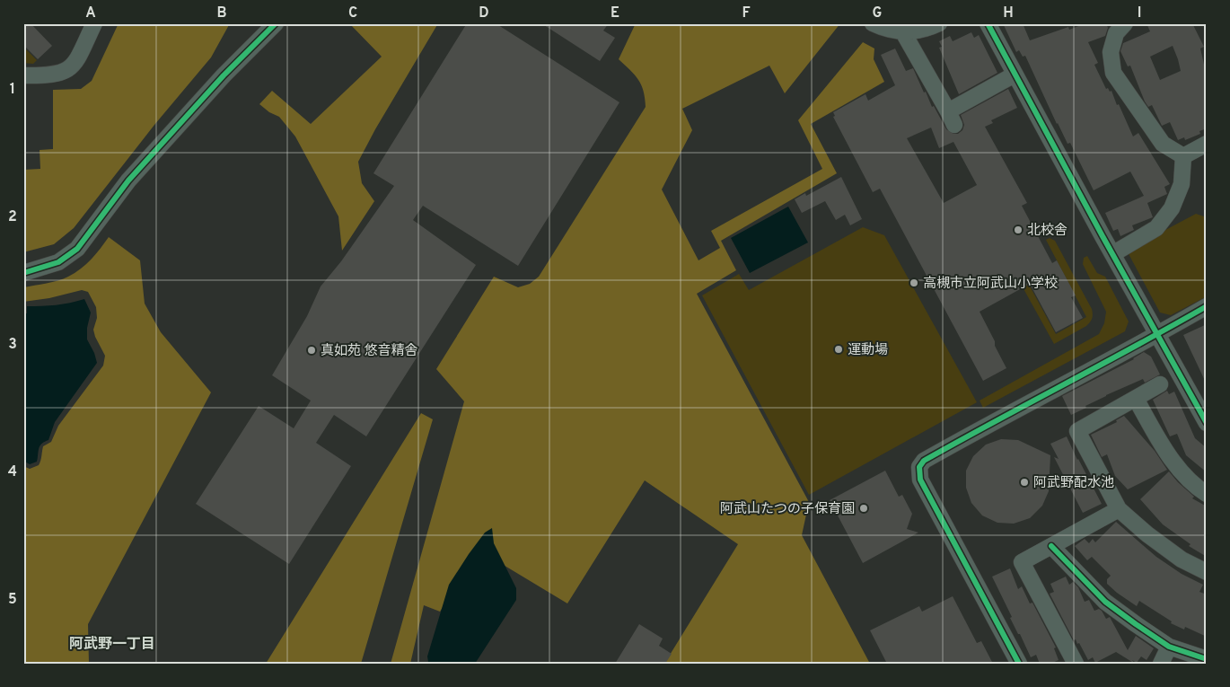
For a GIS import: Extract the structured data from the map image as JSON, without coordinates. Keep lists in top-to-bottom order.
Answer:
{
  "districts": ["阿武野一丁目"],
  "places": [
    "北校舎",
    "高槻市立阿武山小学校",
    "運動場",
    "真如苑 悠音精舎",
    "阿武野配水池",
    "阿武山たつの子保育園"
  ],
  "grid": {
    "columns": [
      "A",
      "B",
      "C",
      "D",
      "E",
      "F",
      "G",
      "H",
      "I"
    ],
    "rows": [
      "1",
      "2",
      "3",
      "4",
      "5"
    ]
  }
}
